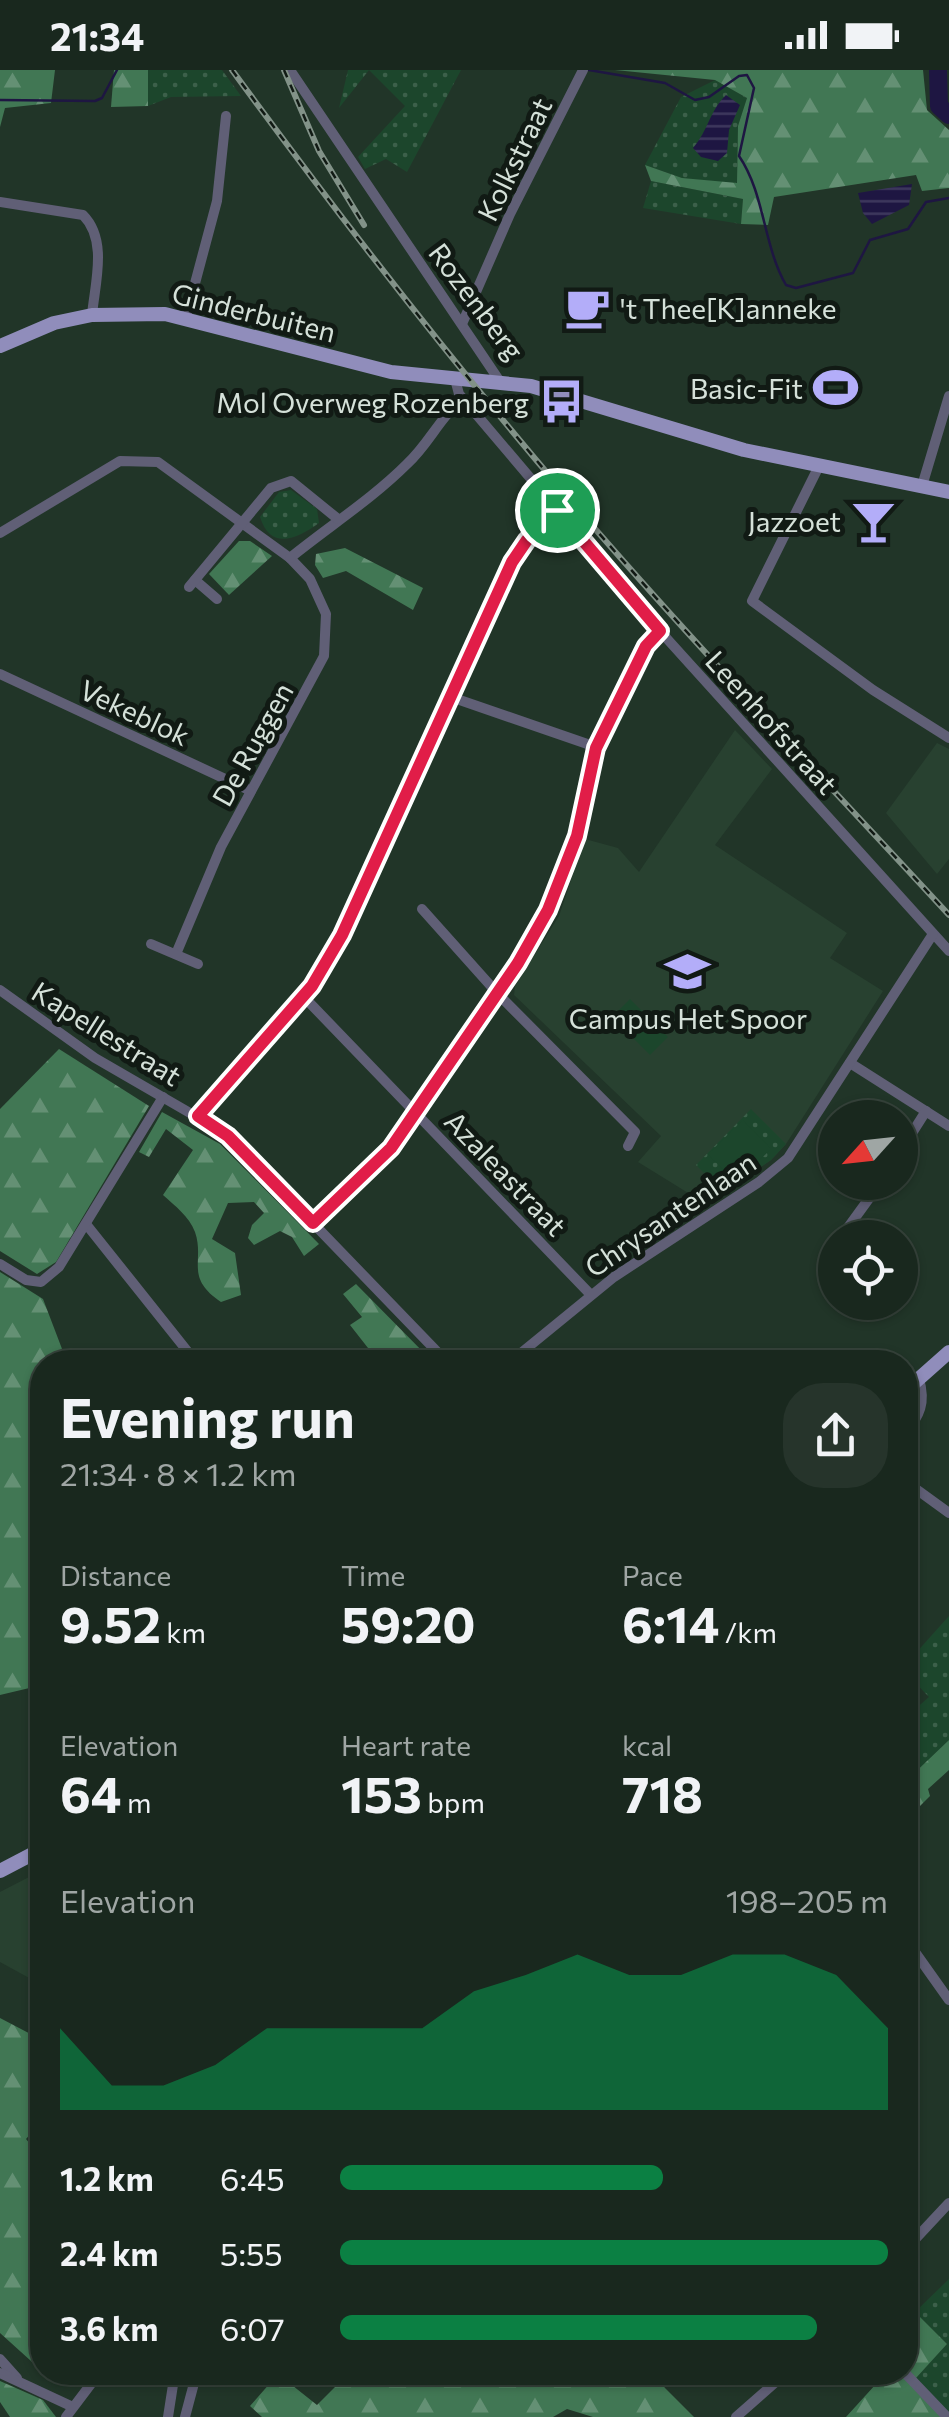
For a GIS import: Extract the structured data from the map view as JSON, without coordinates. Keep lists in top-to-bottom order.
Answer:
{
  "streets": {
    "main road": ["Rozenberg", "Ginderbuiten"],
    "street": [
      "Kolkstraat",
      "Vekeblok",
      "Leenhofstraat",
      "De Ruggen",
      "Kapellestraat",
      "Azaleastraat",
      "Chrysantenlaan"
    ]
  },
  "crossings": [
    ["Kolkstraat", "Rozenberg"],
    ["Rozenberg", "Ginderbuiten"],
    ["Ginderbuiten", "Leenhofstraat"],
    ["Vekeblok", "De Ruggen"],
    ["Leenhofstraat", "Chrysantenlaan"],
    ["Azaleastraat", "Chrysantenlaan"]
  ],
  "places": {
    "cafe": ["'t Thee[K]anneke"],
    "sports": ["Basic-Fit"],
    "bus stop": ["Mol Overweg Rozenberg"],
    "bar": ["Jazzoet"],
    "school or university": ["Campus Het Spoor"]
  },
  "north": "bottom left",
  "page": {
    "status": "21:34",
    "heading": ["Evening run", "21:34 · 8 × 1.2 km"],
    "stats": [
      ["Distance", "9.52 km"],
      ["Time", "59:20"],
      ["Pace", "6:14 /km"],
      ["Elevation", "64 m"],
      ["Heart rate", "153 bpm"],
      ["kcal", "718"]
    ],
    "chart": ["Elevation", "198–205 m"],
    "list": [
      {
        "name": "1.2 km",
        "note": "6:45"
      },
      {
        "name": "2.4 km",
        "note": "5:55"
      },
      {
        "name": "3.6 km",
        "note": "6:07"
      }
    ]
  }
}
